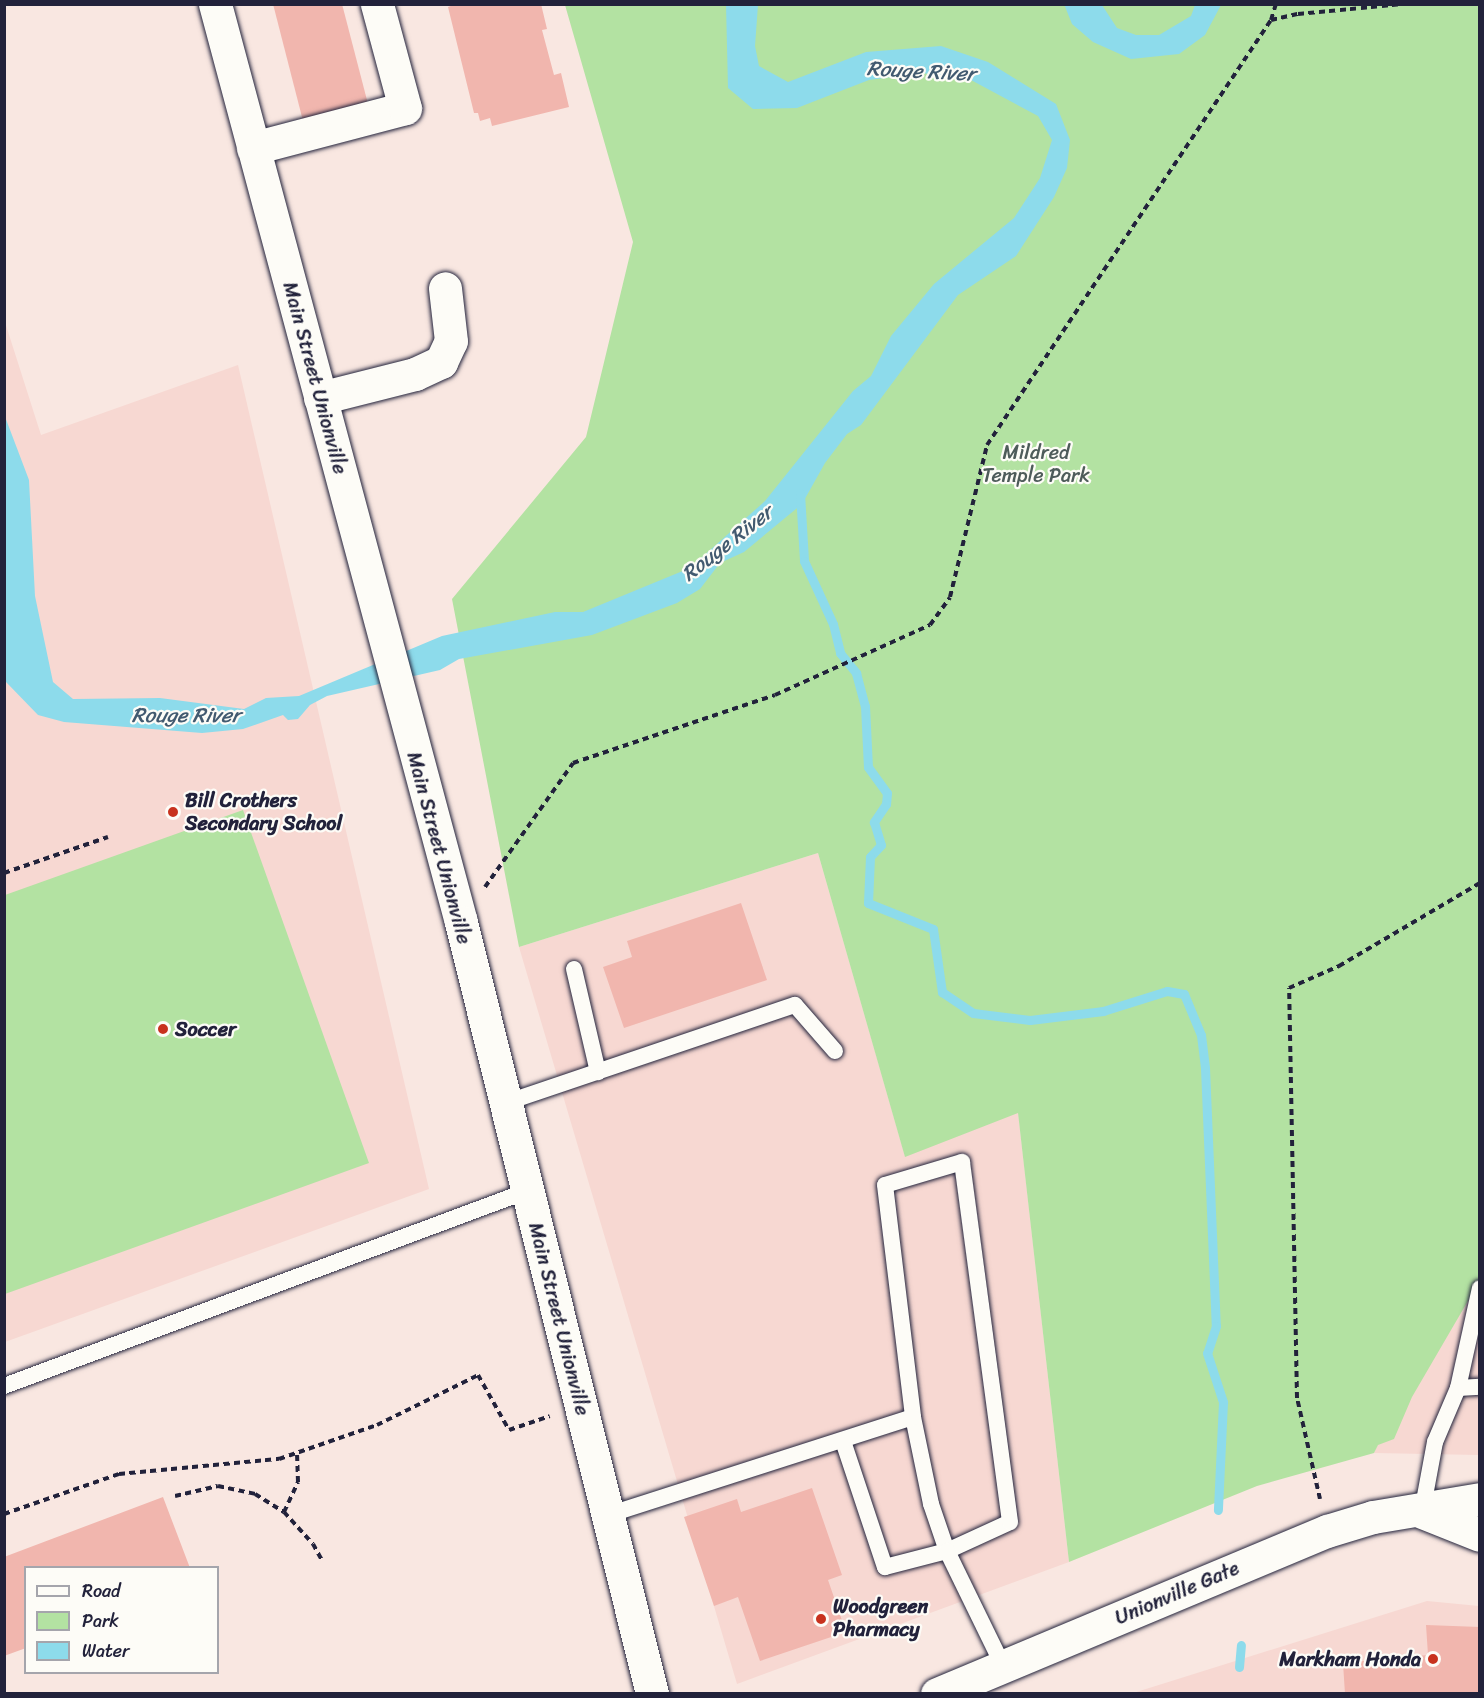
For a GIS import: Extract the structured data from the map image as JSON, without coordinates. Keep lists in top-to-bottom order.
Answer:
{
  "streets": {
    "main road": ["Main Street Unionville", "Unionville Gate"]
  },
  "water": ["Rouge River"],
  "parks": ["Mildred Temple Park"],
  "places": [
    "Bill Crothers Secondary School",
    "Soccer",
    "Woodgreen Pharmacy",
    "Markham Honda"
  ],
  "legend": ["Road", "Park", "Water"]
}
